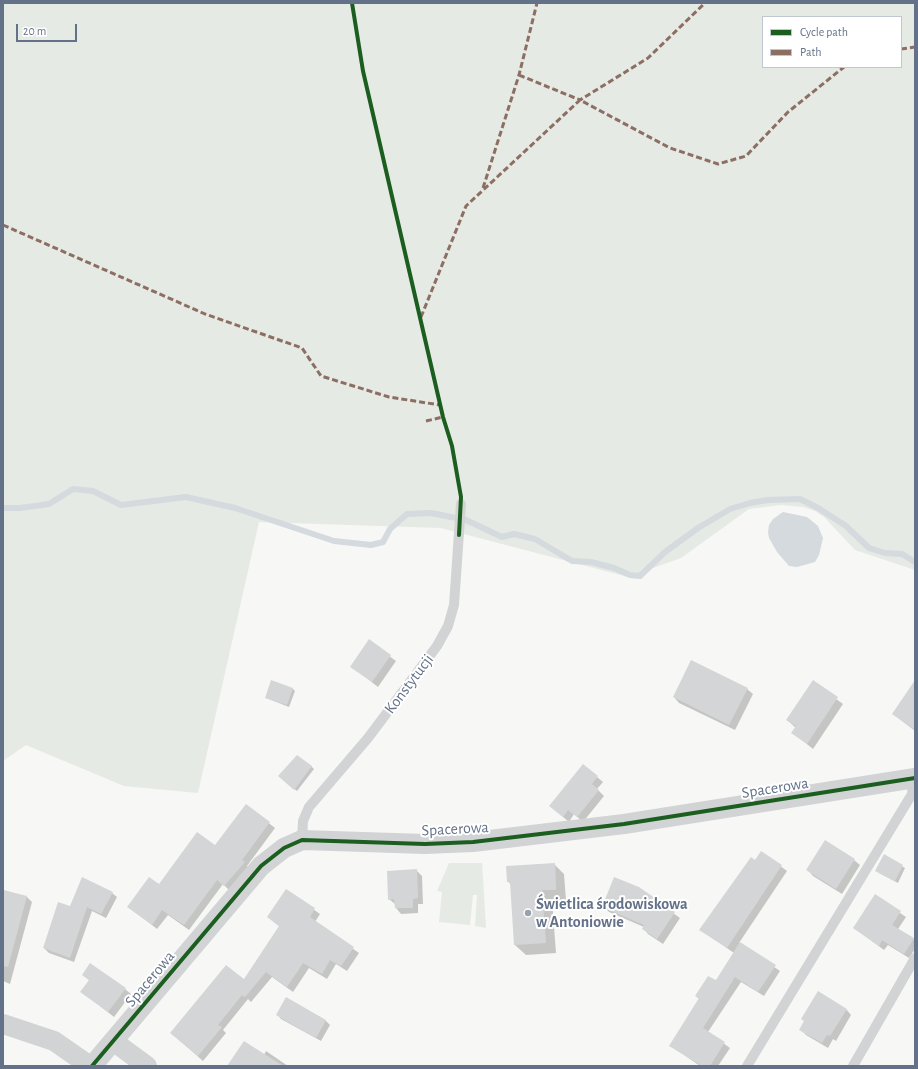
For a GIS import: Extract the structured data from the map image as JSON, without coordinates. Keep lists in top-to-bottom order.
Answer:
{
  "streets": {
    "street": ["Spacerowa"],
    "lane": ["Konstytucji"]
  },
  "crossings": [
    ["Konstytucji", "Spacerowa"]
  ],
  "places": ["Świetlica środowiskowa w Antoniowie"],
  "legend": ["Cycle path", "Path"],
  "scale_bar": "20 m"
}
